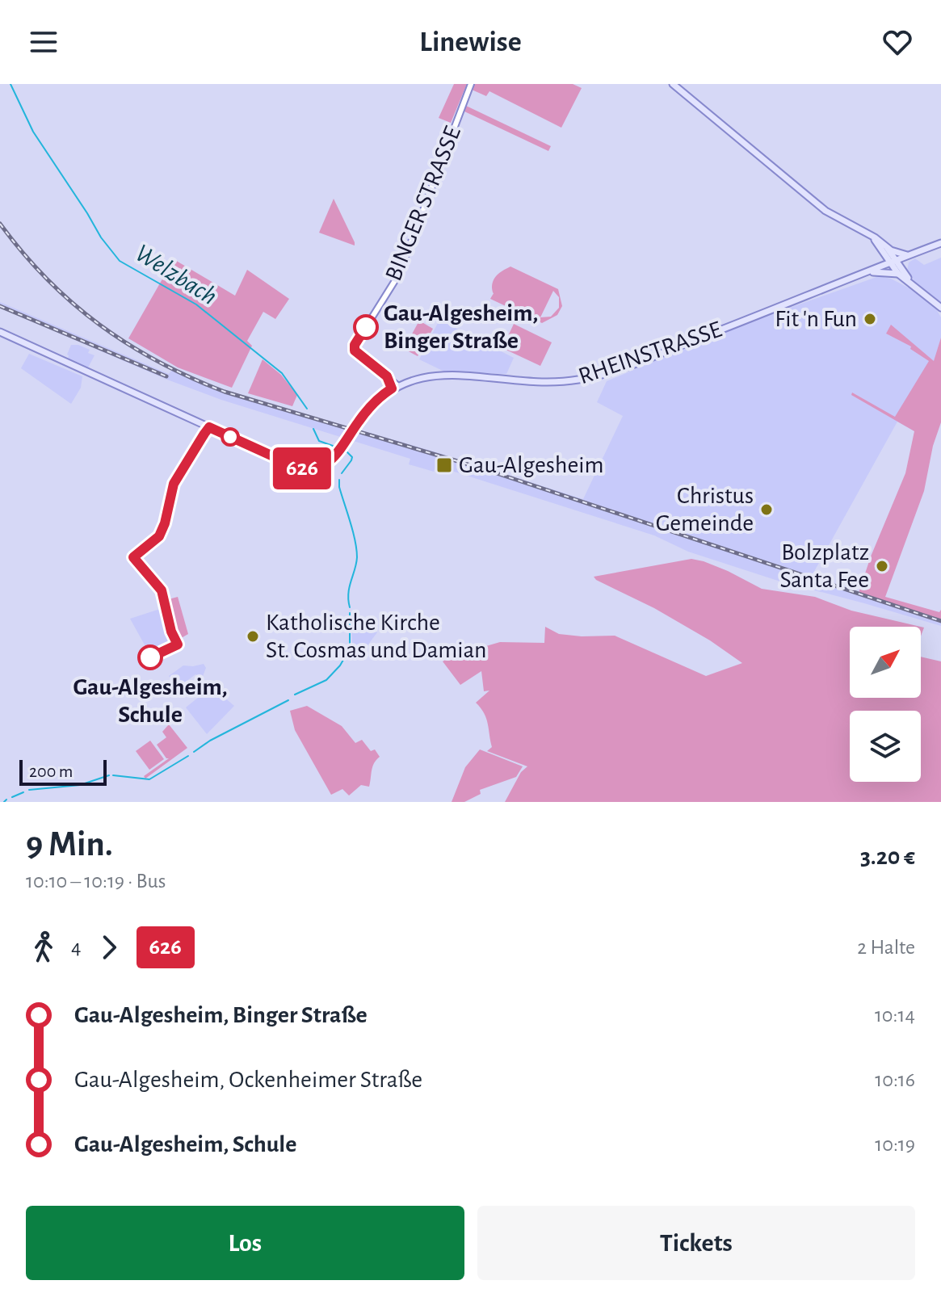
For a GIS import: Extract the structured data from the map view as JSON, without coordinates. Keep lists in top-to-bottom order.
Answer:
{
  "streets": {
    "main road": ["RHEINSTRASSE"],
    "street": ["BINGER STRASSE"]
  },
  "crossings": [
    ["BINGER STRASSE", "RHEINSTRASSE"]
  ],
  "water": ["Welzbach"],
  "places": {
    "other": [
      "Fit 'n Fun",
      "Gau-Algesheim, Binger Straße",
      "Christus Gemeinde",
      "Bolzplatz Santa Fee",
      "Katholische Kirche St. Cosmas und Damian",
      "Gau-Algesheim, Schule"
    ],
    "transit": ["Gau-Algesheim"]
  },
  "lines": ["bus line 626"],
  "scale_bar": "200 m",
  "north": "top right",
  "page": {
    "header": "Linewise",
    "on_map": "626",
    "scale": "200 m",
    "heading": ["9 Min.", "10:10 – 10:19 · Bus", "3.20 €"],
    "legs": ["4", "626", "2 Halte"],
    "list": [
      {
        "name": "Gau-Algesheim, Binger Straße",
        "value": "10:14"
      },
      {
        "name": "Gau-Algesheim, Ockenheimer Straße",
        "value": "10:16"
      },
      {
        "name": "Gau-Algesheim, Schule",
        "value": "10:19"
      }
    ],
    "buttons": ["Los", "Tickets"]
  }
}
